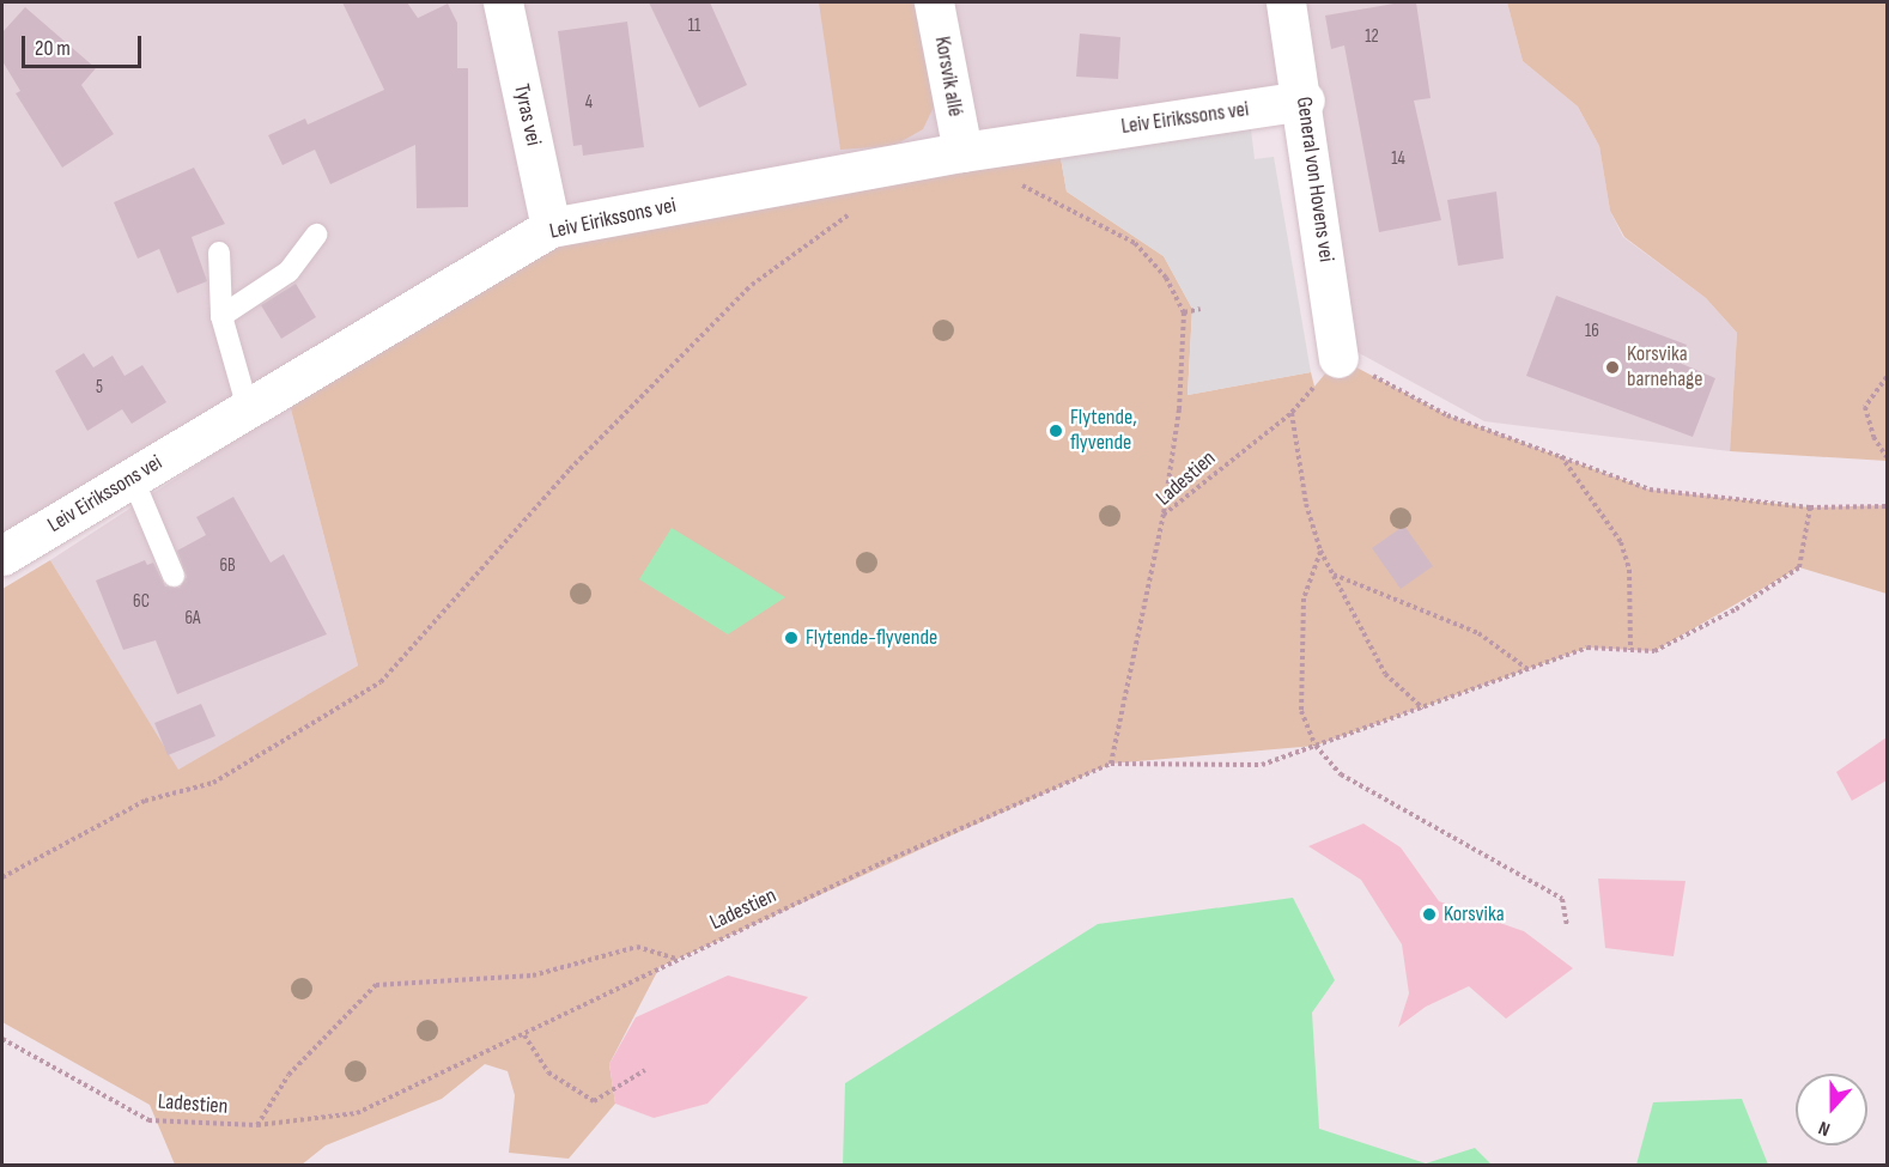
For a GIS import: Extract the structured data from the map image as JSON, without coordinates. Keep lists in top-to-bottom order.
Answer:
{
  "streets": {
    "street": [
      "Korsvik allé",
      "Tyras vei",
      "Leiv Eirikssons vei",
      "General von Hovens vei"
    ],
    "path": ["Ladestien"]
  },
  "crossings": [
    ["Korsvik allé", "Leiv Eirikssons vei"],
    ["Tyras vei", "Leiv Eirikssons vei"],
    ["Leiv Eirikssons vei", "General von Hovens vei"],
    ["General von Hovens vei", "Ladestien"]
  ],
  "places": [
    "Korsvika barnehage",
    "Flytende, flyvende",
    "Flytende-flyvende",
    "Korsvika"
  ],
  "house_numbers": [
    "11",
    "12",
    "4",
    "14",
    "16",
    "5",
    "6B",
    "6C",
    "6A"
  ],
  "scale_bar": "20 m",
  "north": "bottom"
}
